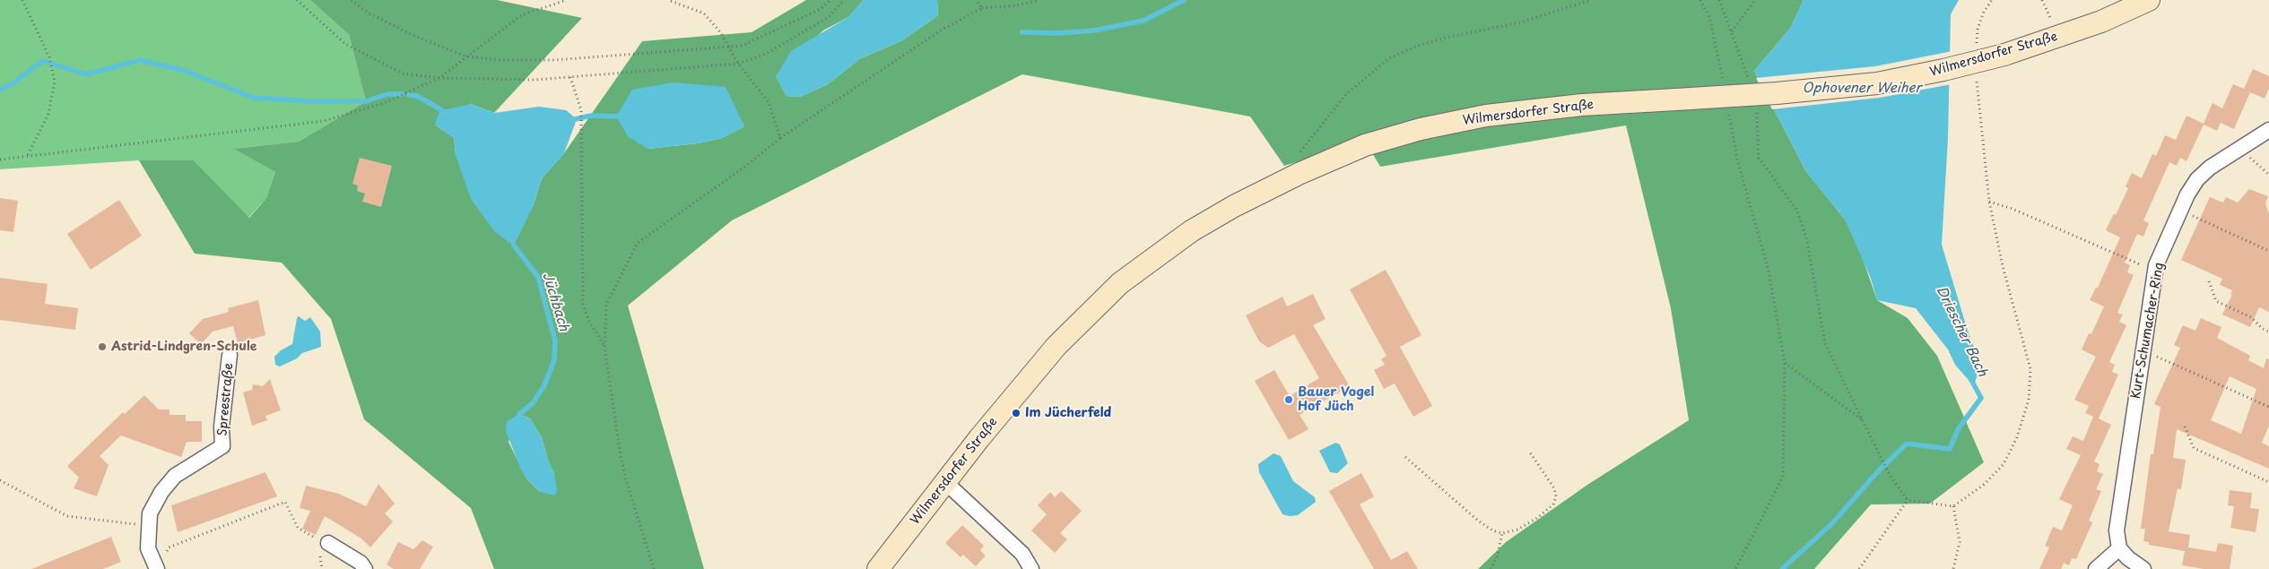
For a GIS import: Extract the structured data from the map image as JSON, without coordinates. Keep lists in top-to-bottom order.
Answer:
{
  "streets": {
    "street": ["Wilmersdorfer Straße", "Kurt-Schumacher-Ring", "Spreestraße"]
  },
  "water": ["Ophovener Weiher", "Jüchbach", "Driescher Bach"],
  "places": ["Astrid-Lindgren-Schule", "Bauer Vogel Hof Jüch", "Im Jücherfeld"]
}
